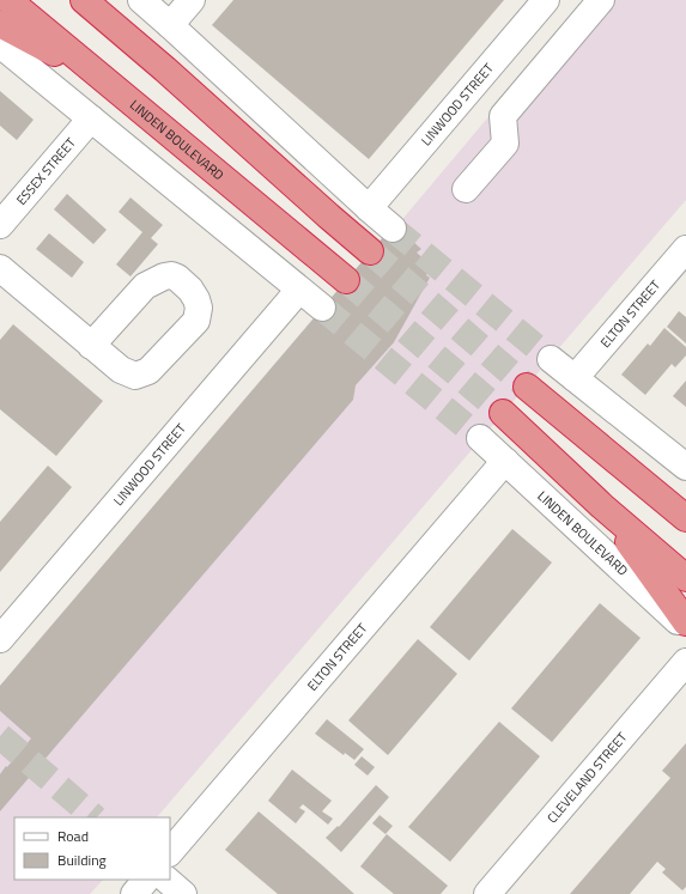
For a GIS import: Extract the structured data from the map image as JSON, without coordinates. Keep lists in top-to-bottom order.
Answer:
{
  "streets": {
    "highway": ["LINDEN BOULEVARD"],
    "street": [
      "LINWOOD STREET",
      "ESSEX STREET",
      "ELTON STREET",
      "CLEVELAND STREET"
    ]
  },
  "crossings": [
    ["LINDEN BOULEVARD", "ELTON STREET"]
  ],
  "legend": ["Road", "Building"]
}
